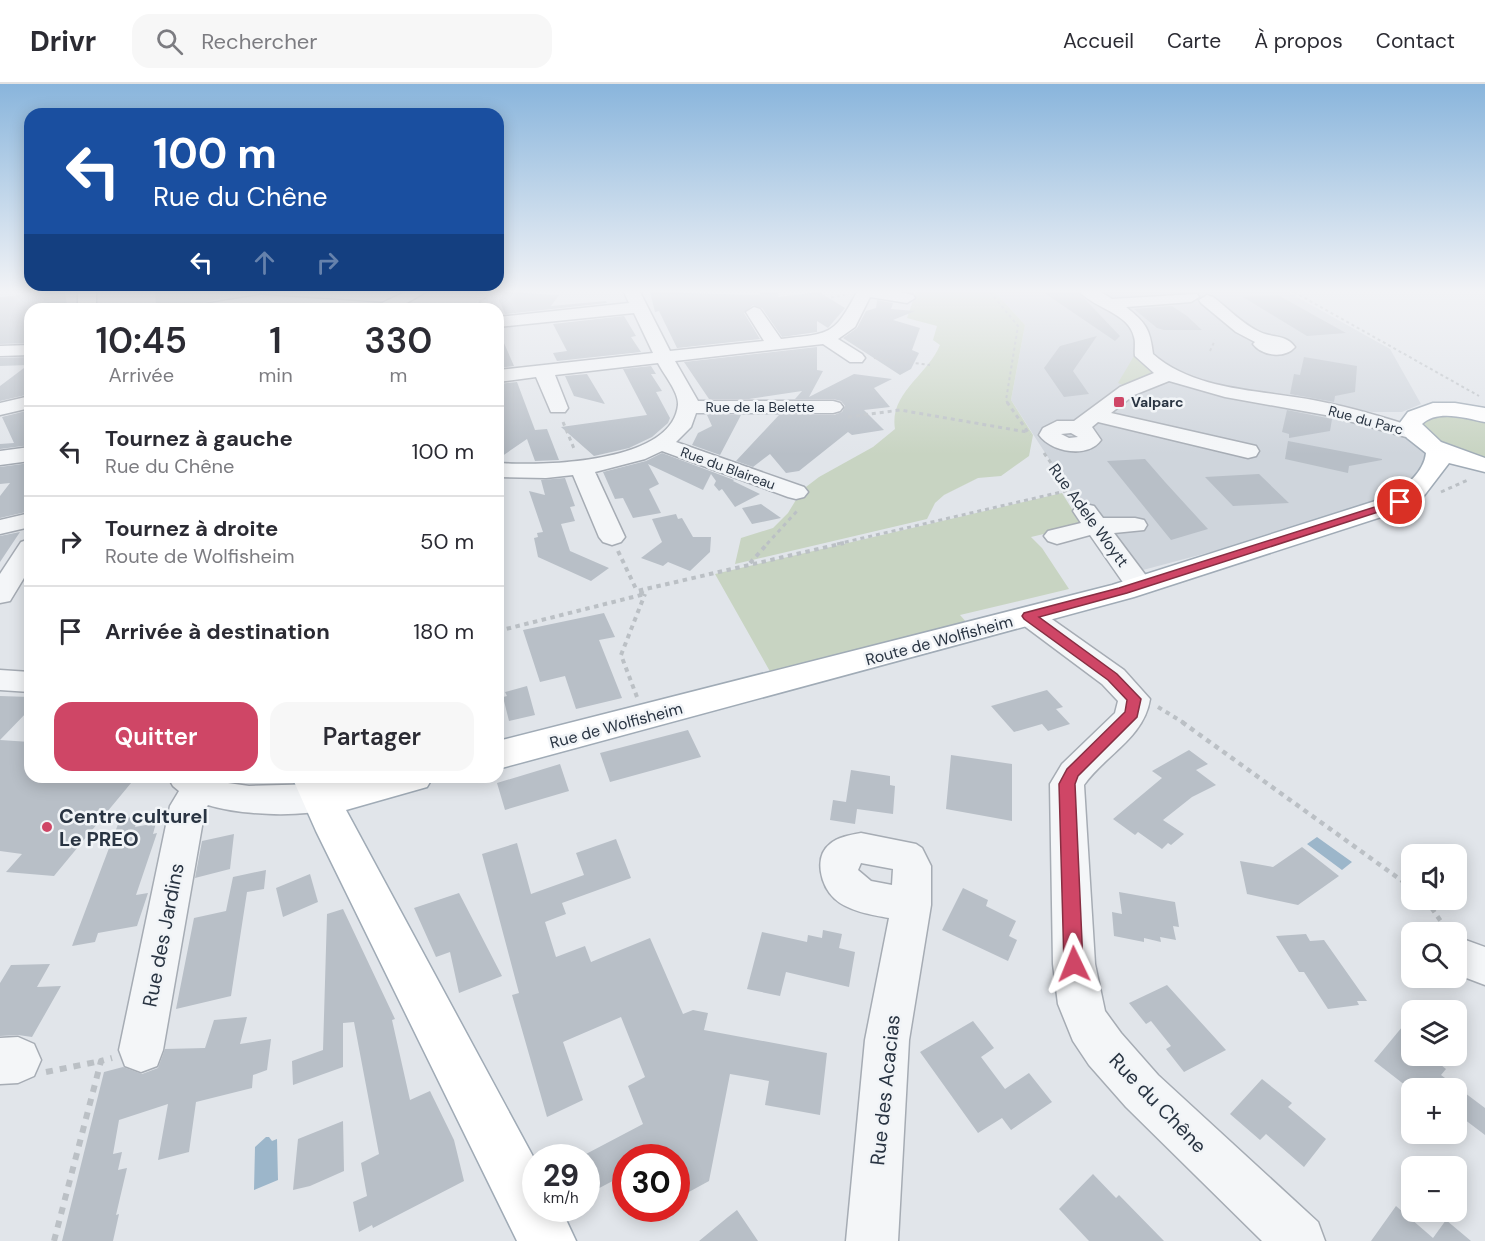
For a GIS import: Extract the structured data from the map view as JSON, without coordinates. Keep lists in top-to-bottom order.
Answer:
{
  "streets": {
    "main road": ["Route de Wolfisheim", "Rue de Wolfisheim"],
    "street": [
      "Rue de la Belette",
      "Rue du Parc",
      "Rue du Blaireau",
      "Rue Adele Woytt",
      "Rue des Jardins",
      "Rue des Acacias",
      "Rue du Chêne"
    ]
  },
  "crossings": [
    ["Rue Adele Woytt", "Route de Wolfisheim"],
    ["Route de Wolfisheim", "Rue de Wolfisheim"]
  ],
  "places": {
    "transit": ["Valparc"],
    "other": ["Centre culturel Le PREO"]
  },
  "page": {
    "header": "Drivr",
    "search": "Rechercher",
    "nav": [
      "Accueil",
      "Carte",
      "À propos",
      "Contact"
    ],
    "turn": ["100 m", "Rue du Chêne"],
    "eta": [
      "10:45",
      "Arrivée",
      "1",
      "min",
      "330",
      "m"
    ],
    "list": [
      {
        "name": "Tournez à gauche",
        "note": "Rue du Chêne",
        "value": "100 m"
      },
      {
        "name": "Tournez à droite",
        "note": "Route de Wolfisheim",
        "value": "50 m"
      },
      {
        "name": "Arrivée à destination",
        "value": "180 m"
      }
    ],
    "buttons": ["Quitter", "Partager"],
    "map_buttons": ["+", "−"],
    "speed": "29 km/h",
    "limit": "30"
  }
}
